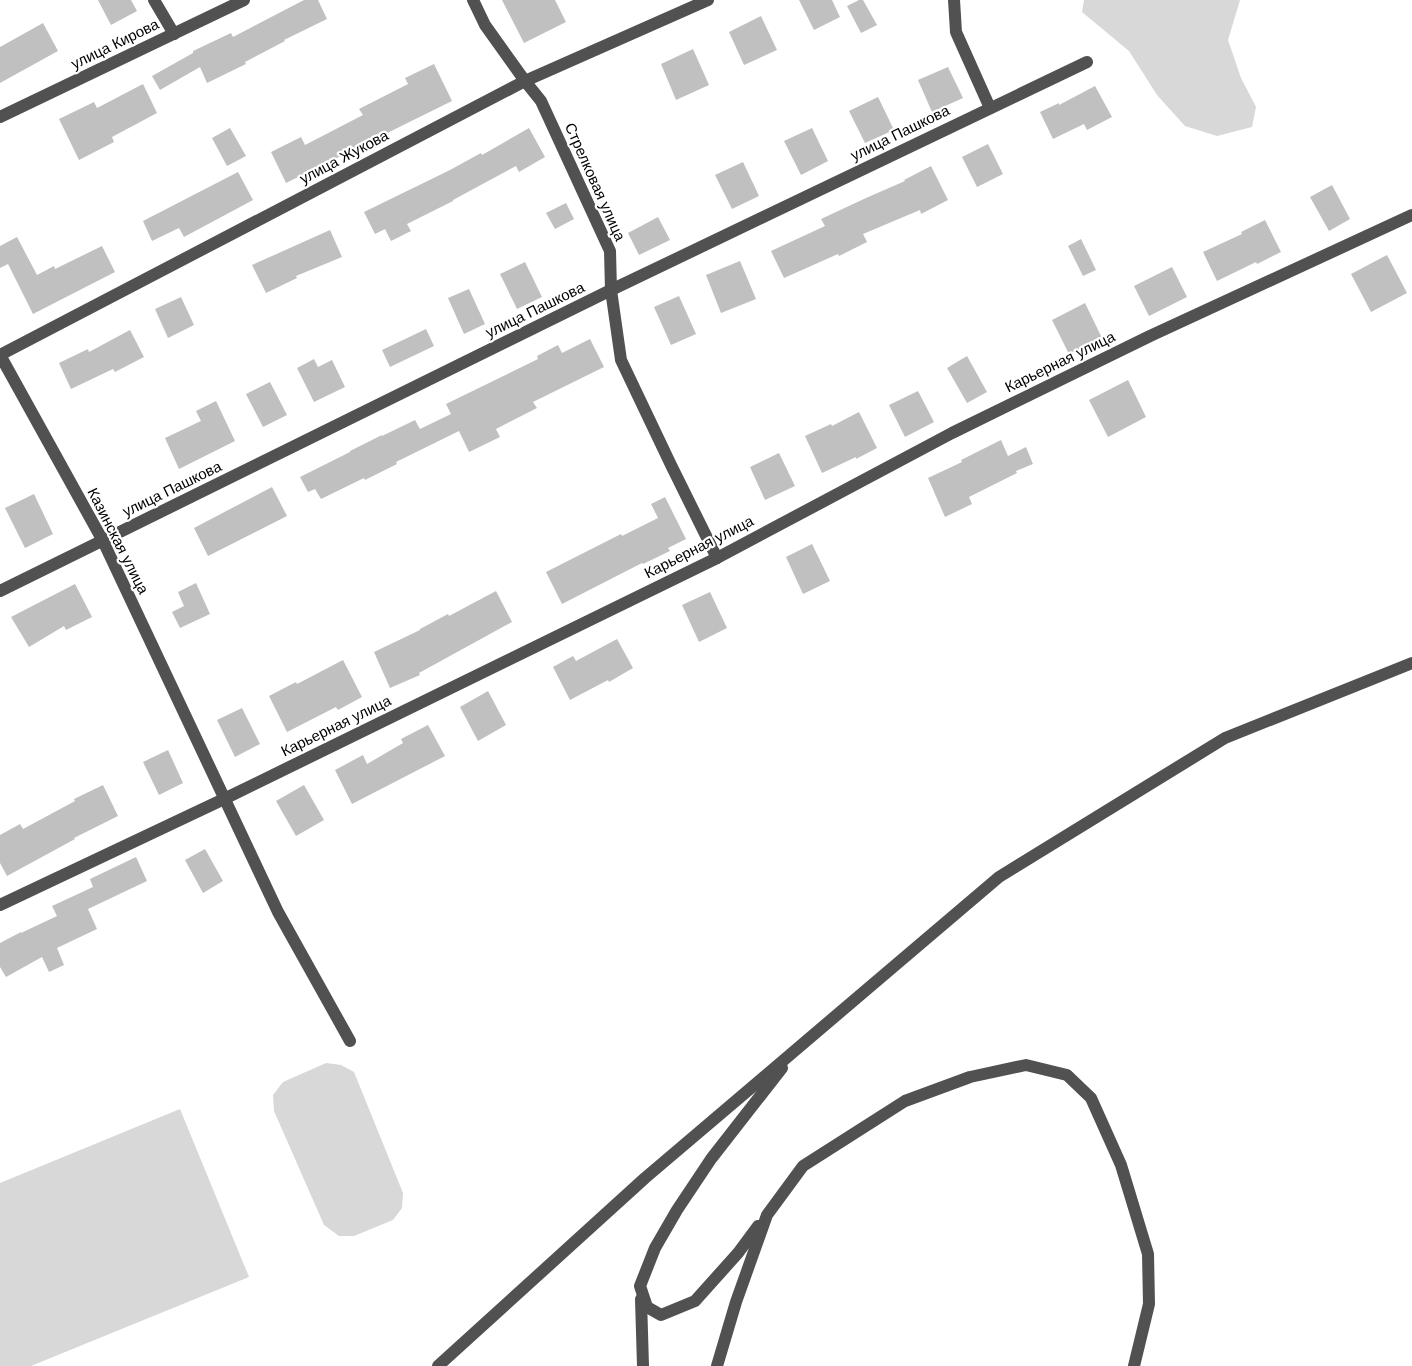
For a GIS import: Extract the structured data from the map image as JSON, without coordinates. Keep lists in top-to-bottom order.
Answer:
{
  "streets": {
    "street": [
      "улица Кирова",
      "улица Пашкова",
      "улица Жукова",
      "Стрелковая улица",
      "Карьерная улица",
      "Казинская улица"
    ]
  },
  "crossings": [
    ["улица Пашкова", "Стрелковая улица"],
    ["улица Пашкова", "Казинская улица"],
    ["улица Жукова", "Стрелковая улица"],
    ["улица Жукова", "Казинская улица"],
    ["Стрелковая улица", "Карьерная улица"],
    ["Карьерная улица", "Казинская улица"]
  ]
}
